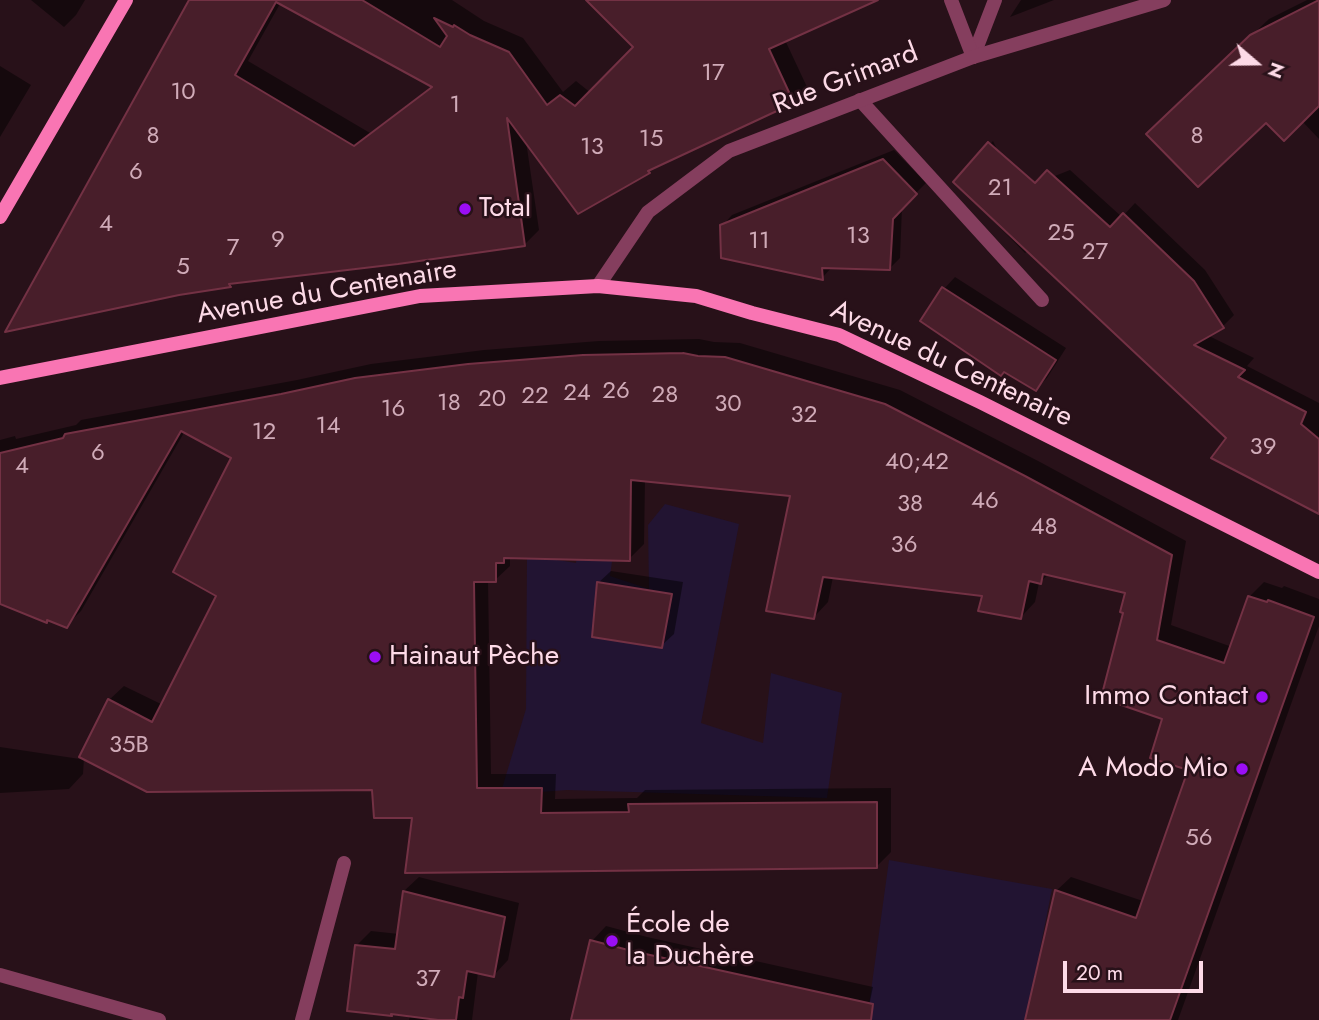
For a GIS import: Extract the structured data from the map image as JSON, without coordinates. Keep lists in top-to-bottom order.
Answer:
{
  "streets": {
    "main road": ["Avenue du Centenaire"],
    "street": ["Rue Grimard"]
  },
  "crossings": [
    ["Rue Grimard", "Avenue du Centenaire"]
  ],
  "places": [
    "Total",
    "Hainaut Pèche",
    "Immo Contact",
    "A Modo Mio",
    "École de la Duchère"
  ],
  "house_numbers": [
    "17",
    "10",
    "1",
    "8",
    "8",
    "15",
    "13",
    "6",
    "21",
    "4",
    "25",
    "13",
    "9",
    "11",
    "7",
    "27",
    "5",
    "26",
    "24",
    "28",
    "22",
    "20",
    "18",
    "30",
    "16",
    "32",
    "14",
    "12",
    "39",
    "6",
    "40;42",
    "4",
    "46",
    "38",
    "48",
    "36",
    "35B",
    "56",
    "37"
  ],
  "scale_bar": "20 m",
  "north": "right"
}
